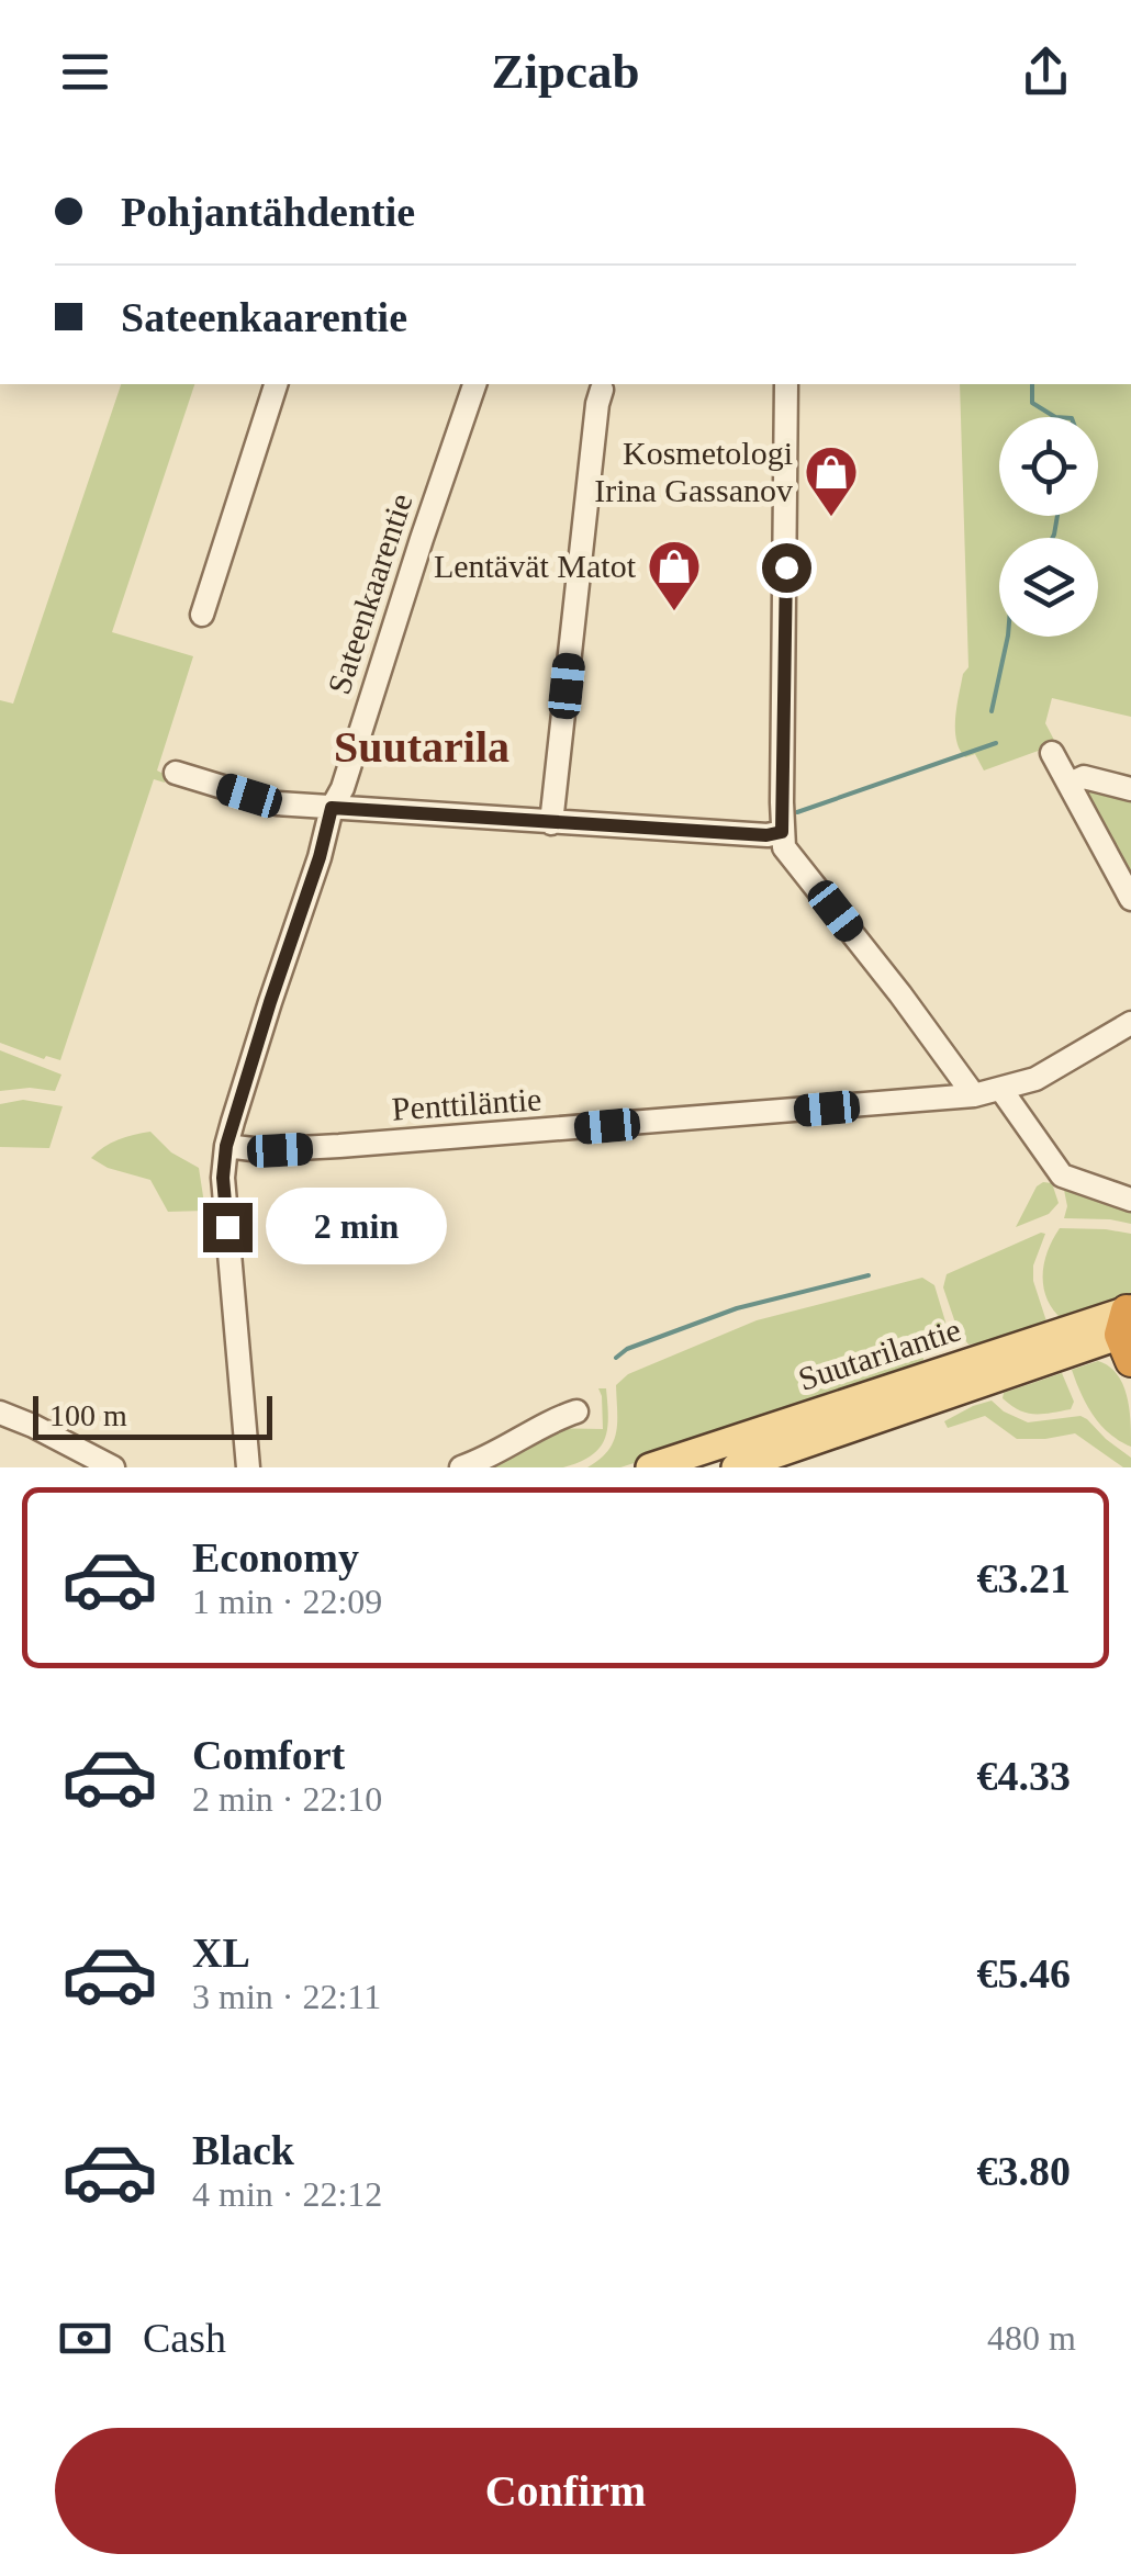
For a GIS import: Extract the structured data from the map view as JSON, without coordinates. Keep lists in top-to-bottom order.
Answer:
{
  "streets": {
    "main road": ["Suutarilantie"],
    "street": ["Sateenkaarentie", "Penttiläntie"]
  },
  "crossings": [
    ["Sateenkaarentie", "Penttiläntie"]
  ],
  "districts": ["Suutarila"],
  "places": {
    "shop": ["Kosmetologi Irina Gassanov", "Lentävät Matot"]
  },
  "scale_bar": "100 m",
  "page": {
    "header": "Zipcab",
    "banner": ["Pohjantähdentie", "Sateenkaarentie"],
    "bubble": "2 min",
    "scale": "100 m",
    "list": [
      {
        "name": "Economy",
        "note": "1 min · 22:09",
        "value": "€3.21"
      },
      {
        "name": "Comfort",
        "note": "2 min · 22:10",
        "value": "€4.33"
      },
      {
        "name": "XL",
        "note": "3 min · 22:11",
        "value": "€5.46"
      },
      {
        "name": "Black",
        "note": "4 min · 22:12",
        "value": "€3.80"
      }
    ],
    "pay": ["Cash", "480 m"],
    "buttons": "Confirm"
  }
}
